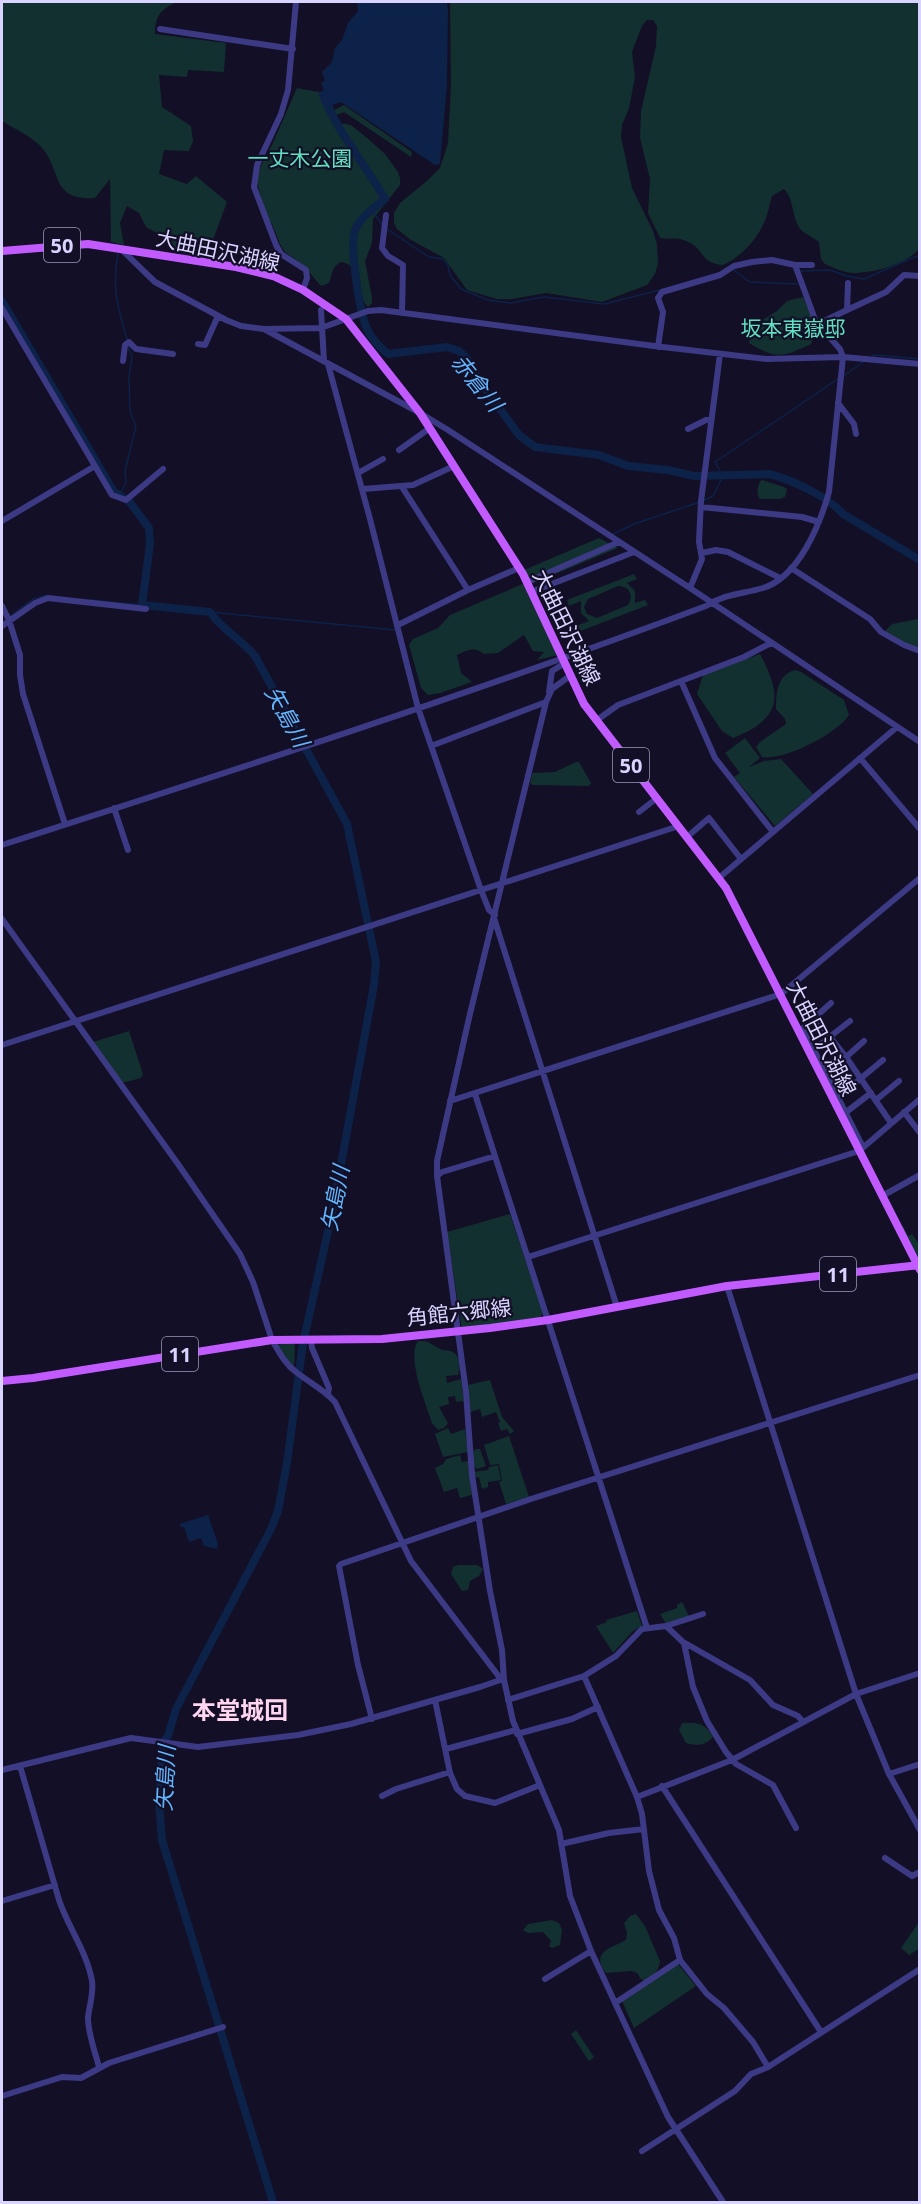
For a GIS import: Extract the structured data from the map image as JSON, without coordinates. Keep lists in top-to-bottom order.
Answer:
{
  "streets": {
    "main road": [
      "50",
      "大曲田沢湖線",
      "11",
      "角館六郷線"
    ]
  },
  "crossings": [
    ["大曲田沢湖線", "角館六郷線"]
  ],
  "districts": ["本堂城回"],
  "water": ["赤倉川", "矢島川"],
  "parks": ["一丈木公園", "坂本東嶽邸"]
}
